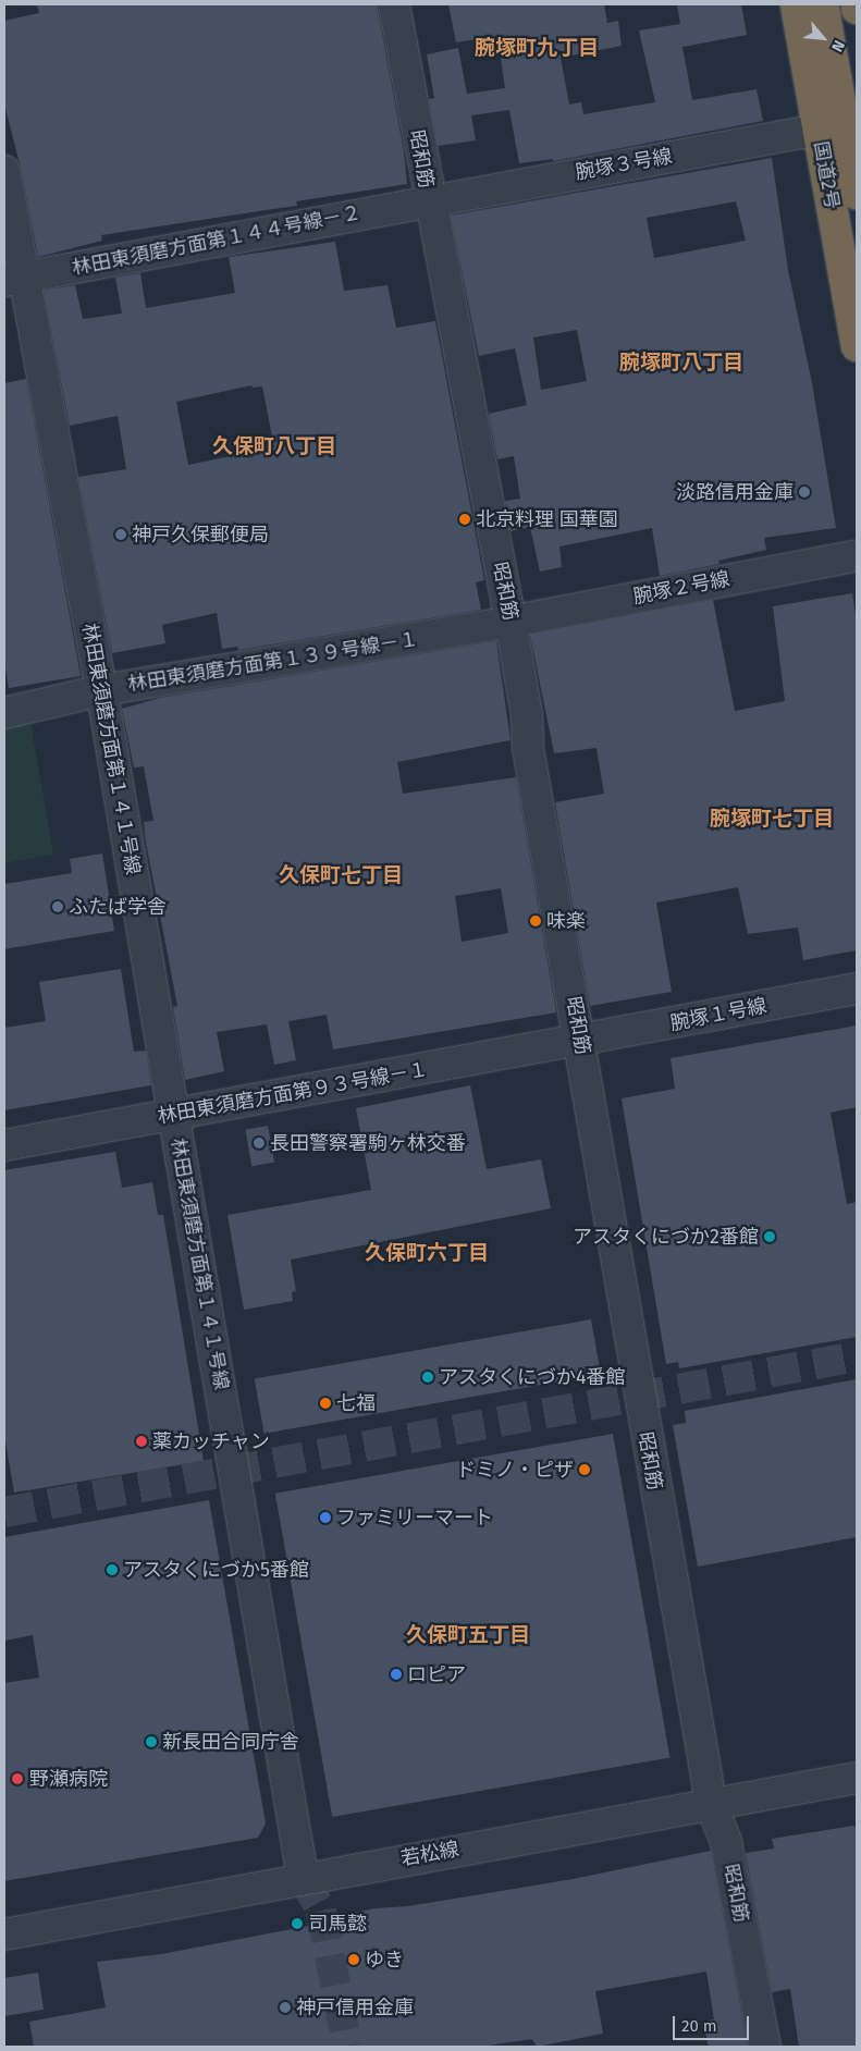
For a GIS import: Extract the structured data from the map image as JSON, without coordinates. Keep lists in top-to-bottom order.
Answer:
{
  "streets": {
    "highway": ["国道2号"],
    "street": [
      "昭和筋",
      "腕塚３号線",
      "林田東須磨方面第１４４号線－２",
      "腕塚２号線",
      "林田東須磨方面第１３９号線－１",
      "林田東須磨方面第１４１号線",
      "腕塚１号線",
      "林田東須磨方面第９３号線－１",
      "若松線"
    ]
  },
  "crossings": [
    ["昭和筋", "腕塚３号線"],
    ["昭和筋", "林田東須磨方面第１４４号線－２"],
    ["昭和筋", "腕塚２号線"],
    ["昭和筋", "林田東須磨方面第１３９号線－１"],
    ["昭和筋", "腕塚１号線"],
    ["昭和筋", "林田東須磨方面第９３号線－１"],
    ["昭和筋", "若松線"],
    ["腕塚３号線", "国道2号"],
    ["腕塚３号線", "林田東須磨方面第１４４号線－２"],
    ["林田東須磨方面第１４４号線－２", "林田東須磨方面第１４１号線"],
    ["腕塚２号線", "林田東須磨方面第１３９号線－１"],
    ["林田東須磨方面第１３９号線－１", "林田東須磨方面第１４１号線"],
    ["林田東須磨方面第１４１号線", "林田東須磨方面第９３号線－１"],
    ["林田東須磨方面第１４１号線", "若松線"],
    ["腕塚１号線", "林田東須磨方面第９３号線－１"]
  ],
  "districts": [
    "腕塚町九丁目",
    "腕塚町八丁目",
    "久保町八丁目",
    "腕塚町七丁目",
    "久保町七丁目",
    "久保町六丁目",
    "久保町五丁目"
  ],
  "places": [
    "淡路信用金庫",
    "北京料理 国華園",
    "神戸久保郵便局",
    "ふたば学舎",
    "味楽",
    "長田警察署駒ヶ林交番",
    "アスタくにづか2番館",
    "アスタくにづか4番館",
    "七福",
    "薬カッチャン",
    "ドミノ・ピザ",
    "ファミリーマート",
    "アスタくにづか5番館",
    "ロピア",
    "新長田合同庁舎",
    "野瀬病院",
    "司馬懿",
    "ゆき",
    "神戸信用金庫"
  ],
  "scale_bar": "20 m",
  "north": "bottom right"
}
